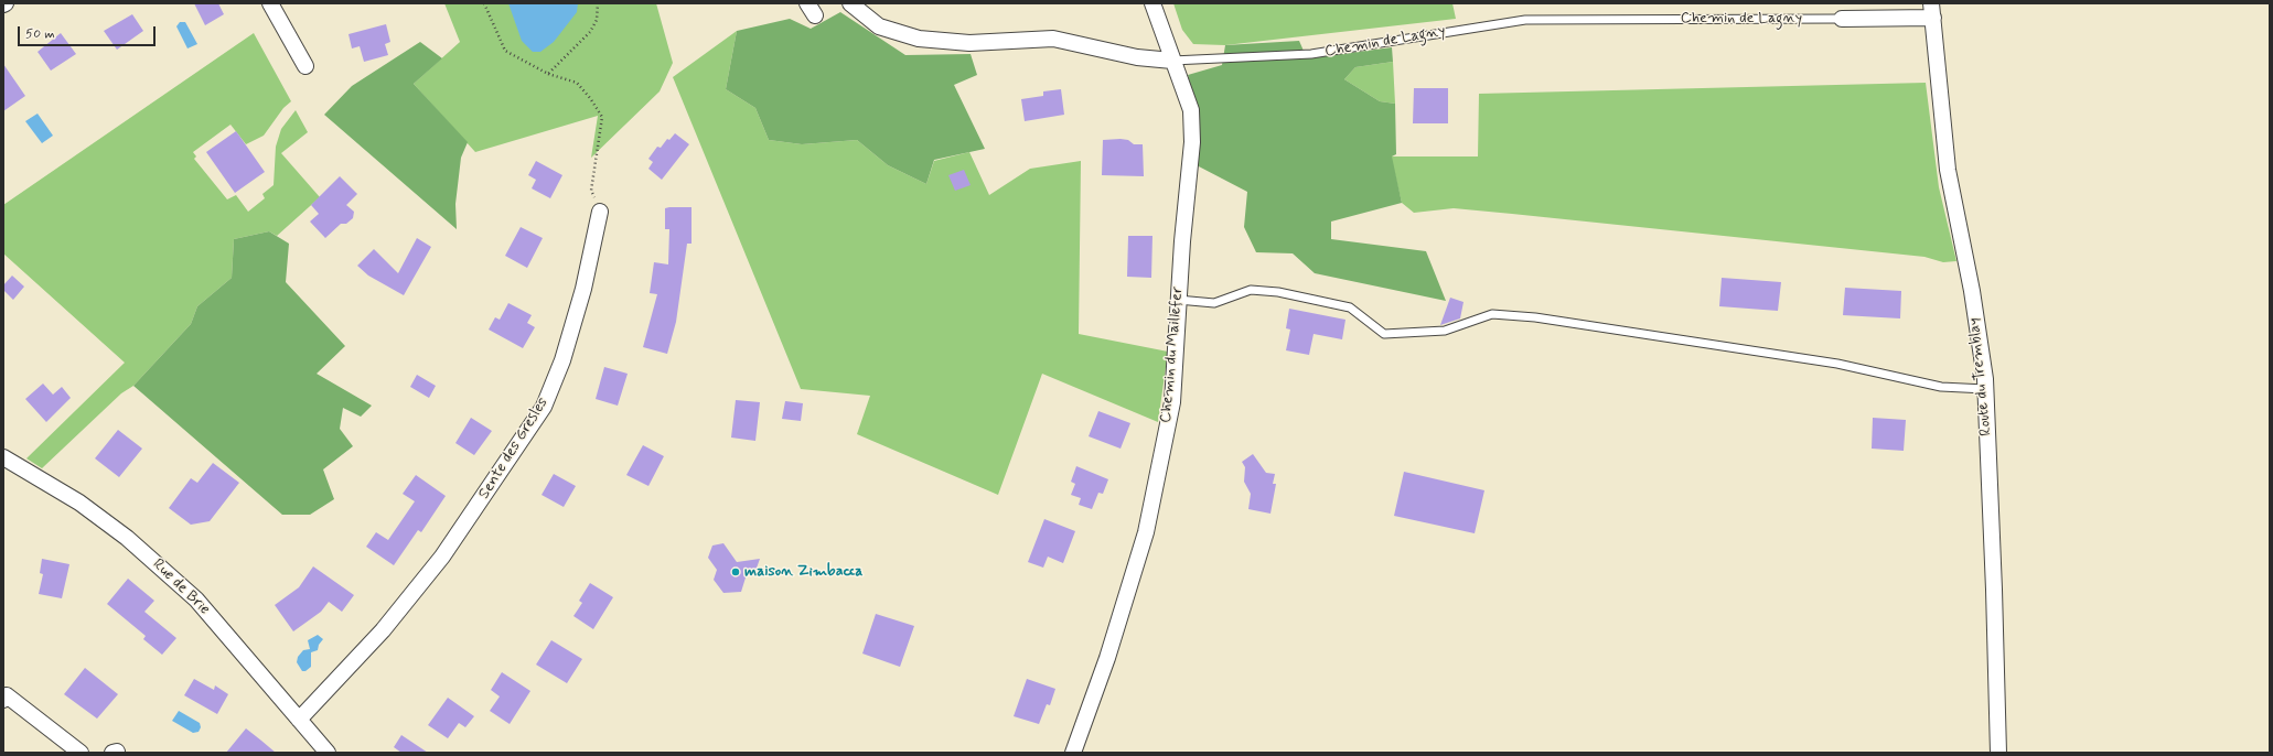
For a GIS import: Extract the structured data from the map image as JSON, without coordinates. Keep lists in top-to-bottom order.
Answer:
{
  "streets": {
    "street": [
      "Chemin de Lagny",
      "Chemin du Maillefer",
      "Route du Tremblay",
      "Sente des Gresles",
      "Rue de Brie"
    ]
  },
  "crossings": [
    ["Chemin de Lagny", "Chemin du Maillefer"],
    ["Chemin de Lagny", "Route du Tremblay"],
    ["Sente des Gresles", "Rue de Brie"]
  ],
  "places": ["maison Zimbacca"],
  "scale_bar": "50 m"
}
